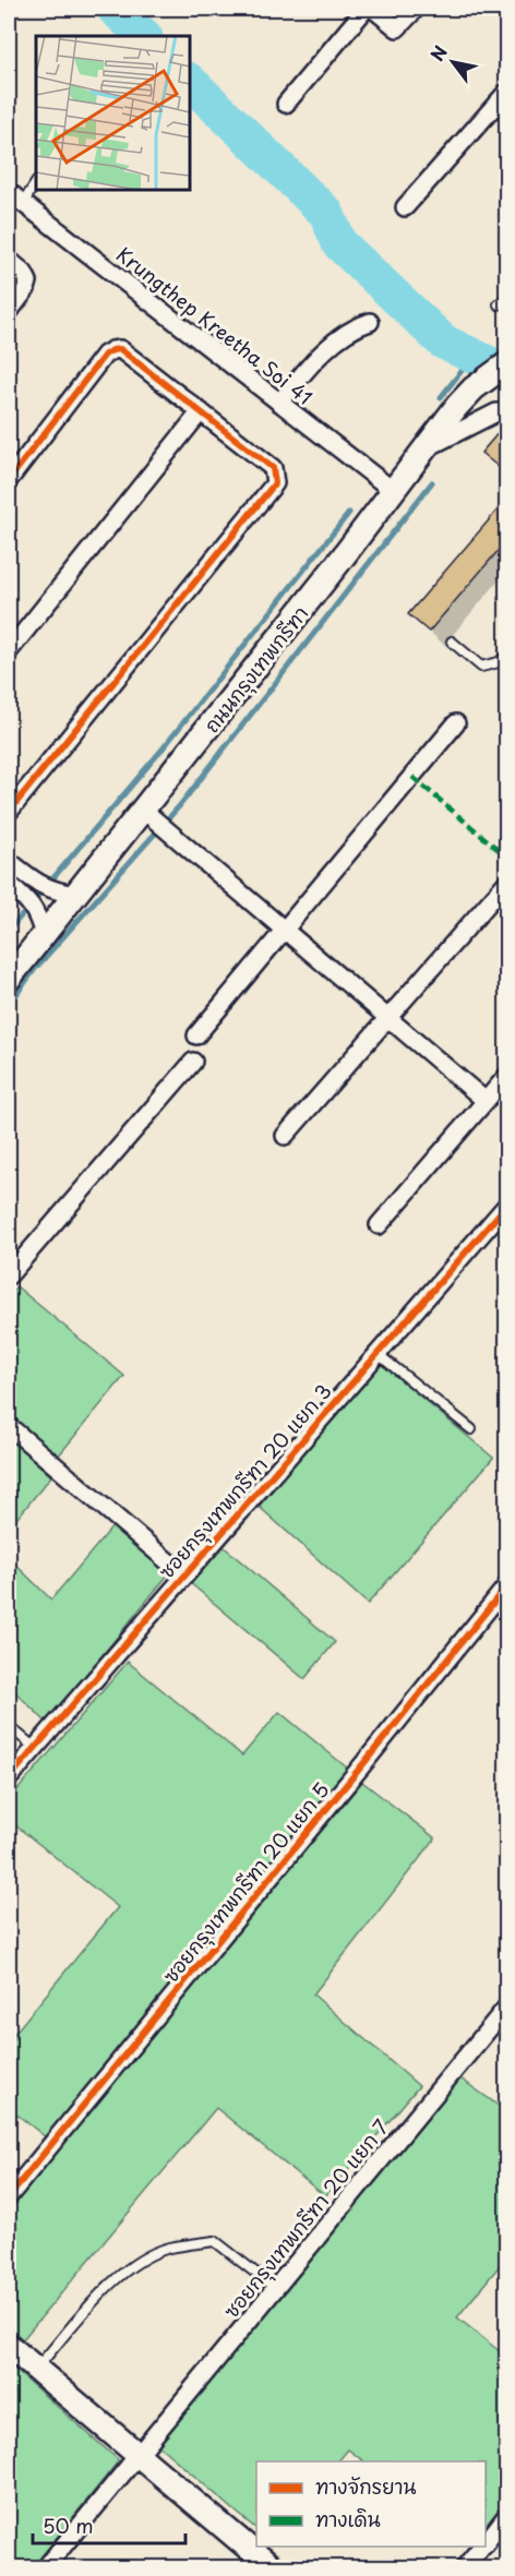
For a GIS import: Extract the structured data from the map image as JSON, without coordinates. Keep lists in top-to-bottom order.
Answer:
{
  "streets": {
    "main road": ["ถนนกรุงเทพกรีฑา"],
    "street": [
      "Krungthep Kreetha Soi 41",
      "ซอยกรุงเทพกรีฑา 20 แยก 3",
      "ซอยกรุงเทพกรีฑา 20 แยก 5",
      "ซอยกรุงเทพกรีฑา 20 แยก 7"
    ]
  },
  "crossings": [
    ["Krungthep Kreetha Soi 41", "ถนนกรุงเทพกรีฑา"]
  ],
  "legend": ["ทางจักรยาน", "ทางเดิน"],
  "scale_bar": "50 m",
  "north": "top left"
}
